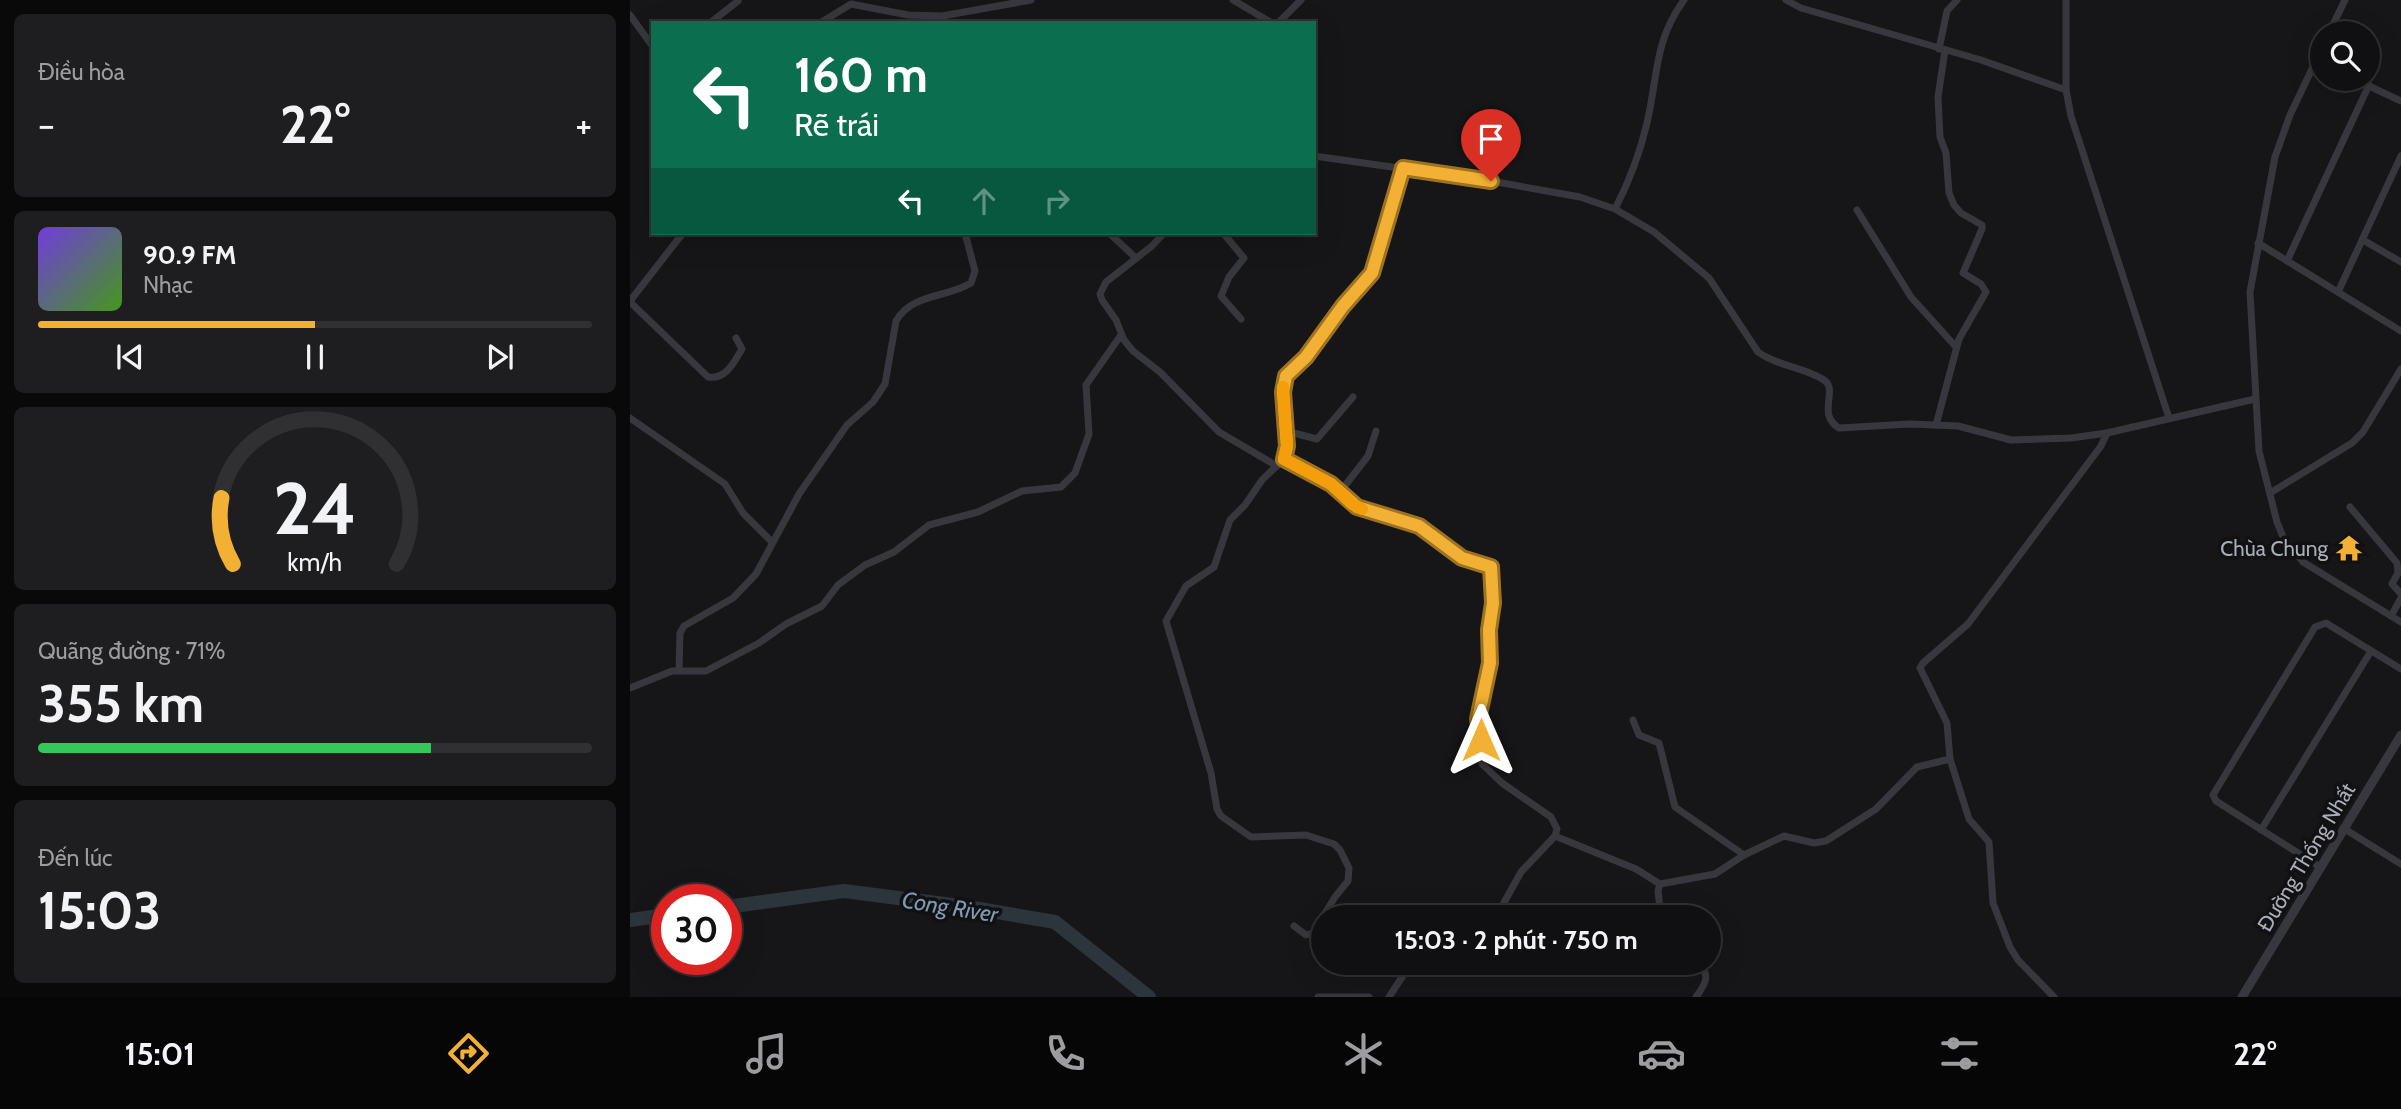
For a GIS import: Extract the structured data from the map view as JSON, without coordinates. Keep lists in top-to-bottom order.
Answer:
{
  "streets": {
    "street": ["Đường Thống Nhất"]
  },
  "water": ["Cong River"],
  "places": {
    "temple": ["Chùa Chung"]
  },
  "page": {
    "tile": [
      "Điều hòa",
      ["Quãng đường · 71%", "355 km"],
      ["Đến lúc", "15:03"]
    ],
    "turn": ["160 m", "Rẽ trái"],
    "heat": ["−", "22°", "+"],
    "song": ["90.9 FM", "Nhạc"],
    "limit": "30",
    "trip": "15:03 · 2 phút · 750 m",
    "tabs": ["15:01", "22°"],
    "gauge": ["24", "km/h"]
  }
}
